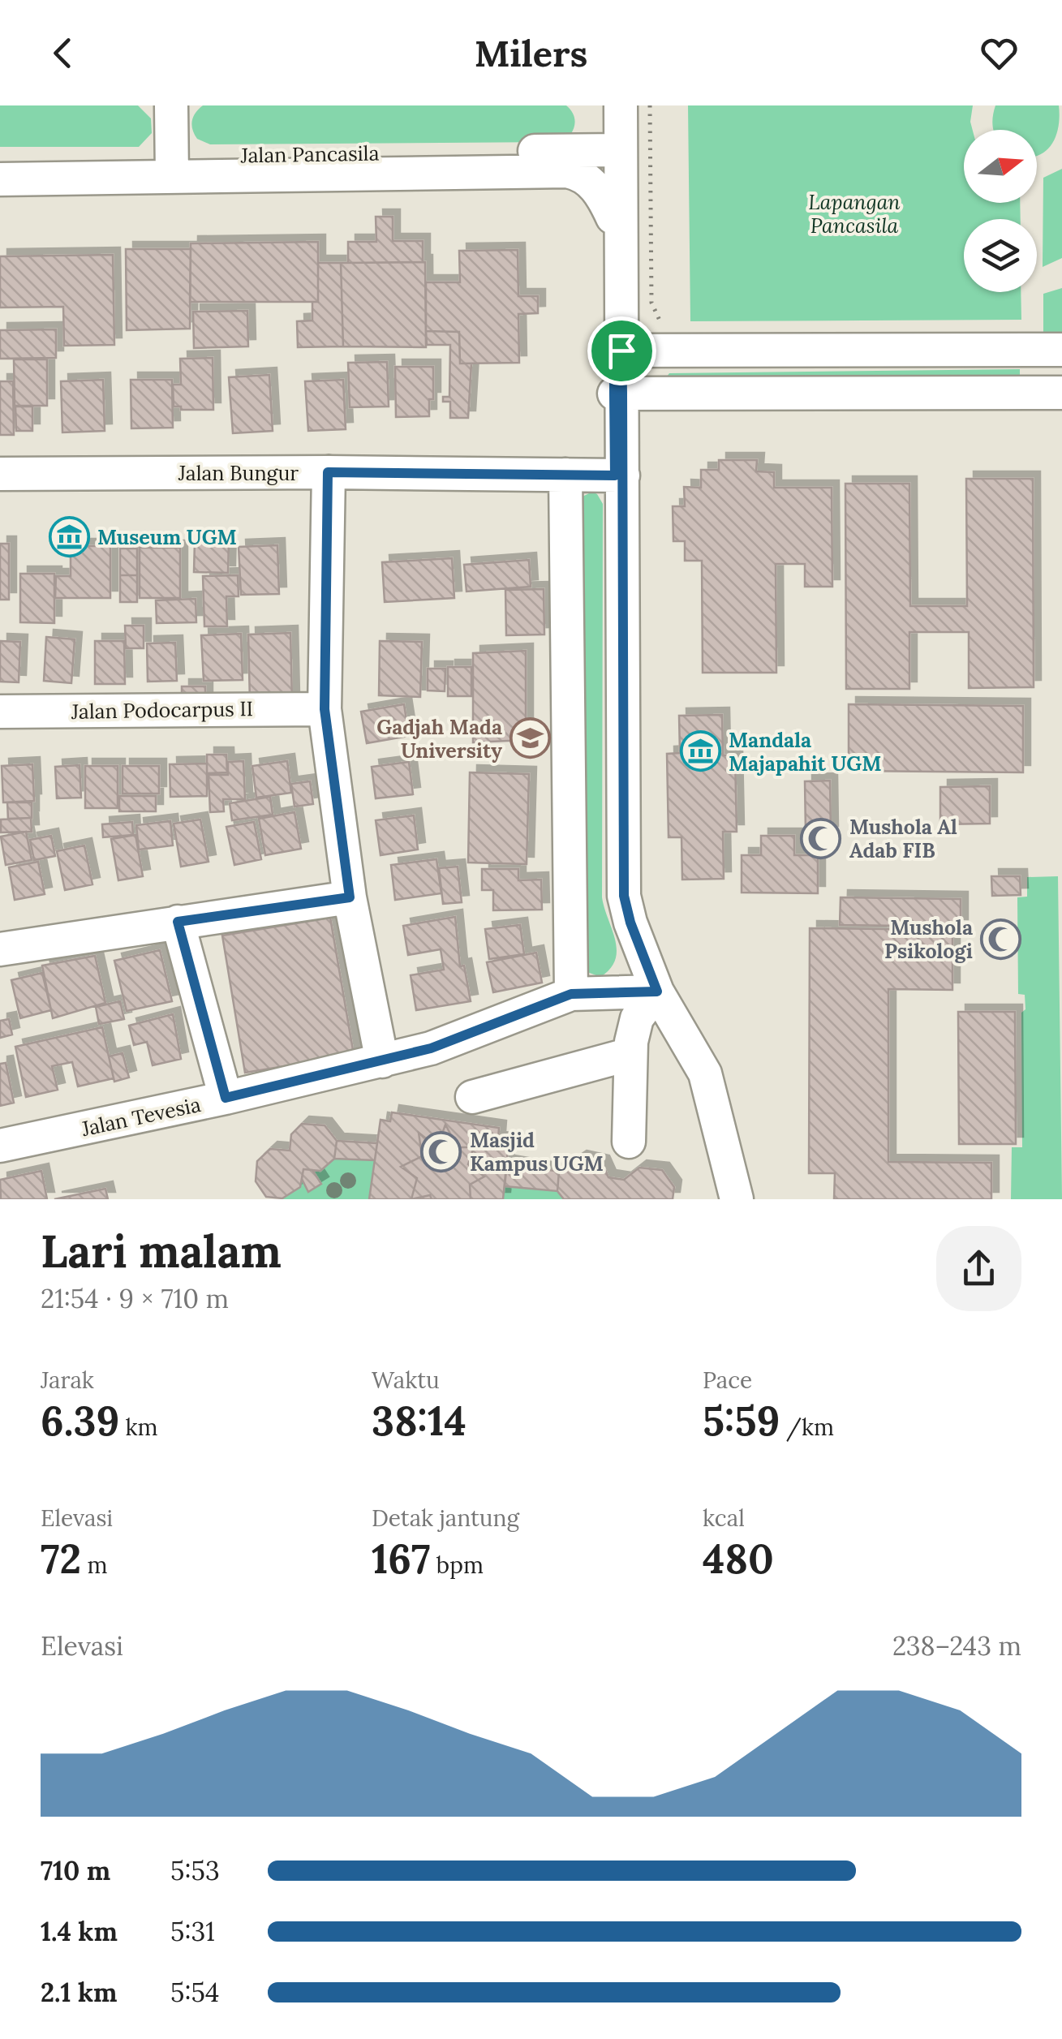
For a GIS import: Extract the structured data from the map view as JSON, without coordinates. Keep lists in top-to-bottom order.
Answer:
{
  "streets": {
    "street": [
      "Jalan Pancasila",
      "Jalan Bungur",
      "Jalan Podocarpus II",
      "Jalan Tevesia"
    ]
  },
  "parks": ["Lapangan Pancasila"],
  "places": {
    "museum": ["Museum UGM", "Mandala Majapahit UGM"],
    "school or university": ["Gadjah Mada University"],
    "mosque": ["Mushola Al Adab FIB", "Mushola Psikologi", "Masjid Kampus UGM"]
  },
  "north": "right",
  "page": {
    "header": "Milers",
    "heading": ["Lari malam", "21:54 · 9 × 710 m"],
    "stats": [
      ["Jarak", "6.39 km"],
      ["Waktu", "38:14"],
      ["Pace", "5:59 /km"],
      ["Elevasi", "72 m"],
      ["Detak jantung", "167 bpm"],
      ["kcal", "480"]
    ],
    "chart": ["Elevasi", "238–243 m"],
    "list": [
      {
        "name": "710 m",
        "note": "5:53"
      },
      {
        "name": "1.4 km",
        "note": "5:31"
      },
      {
        "name": "2.1 km",
        "note": "5:54"
      }
    ]
  }
}
